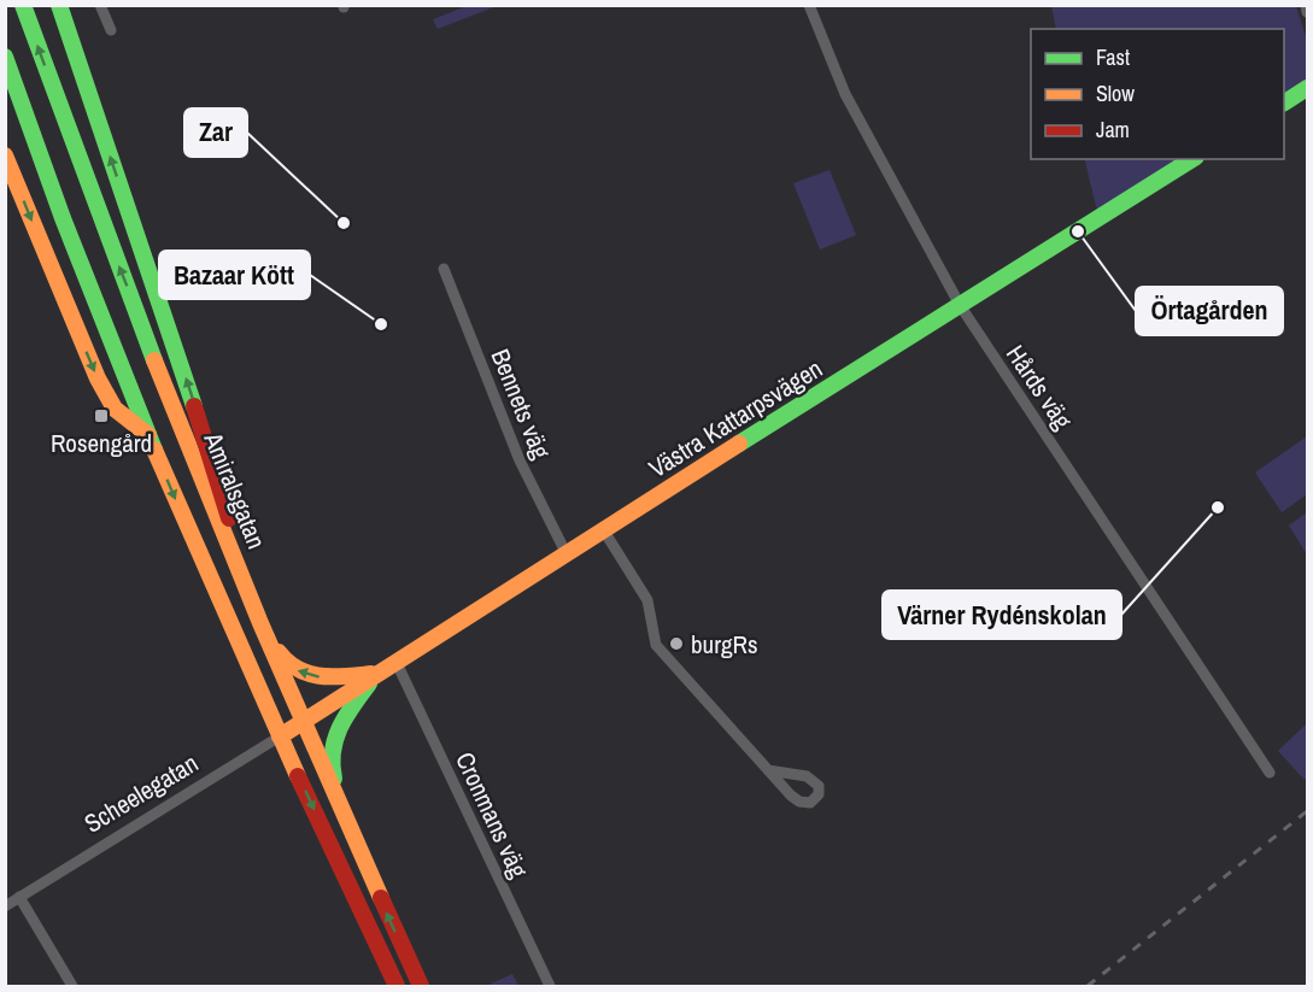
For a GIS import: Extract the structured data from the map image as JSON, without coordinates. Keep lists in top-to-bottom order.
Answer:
{
  "streets": {
    "main road": ["Västra Kattarpsvägen", "Amiralsgatan", "Scheelegatan"],
    "street": ["Hårds väg", "Bennets väg", "Cronmans väg"]
  },
  "crossings": [
    ["Hårds väg", "Västra Kattarpsvägen"],
    ["Bennets väg", "Västra Kattarpsvägen"],
    ["Västra Kattarpsvägen", "Amiralsgatan"],
    ["Västra Kattarpsvägen", "Scheelegatan"],
    ["Västra Kattarpsvägen", "Cronmans väg"],
    ["Amiralsgatan", "Scheelegatan"]
  ],
  "places": {
    "other": [
      "Zar",
      "Örtagården",
      "Bazaar Kött",
      "Värner Rydénskolan",
      "burgRs"
    ],
    "transit": ["Rosengård"]
  },
  "legend": ["Fast", "Slow", "Jam"]
}
